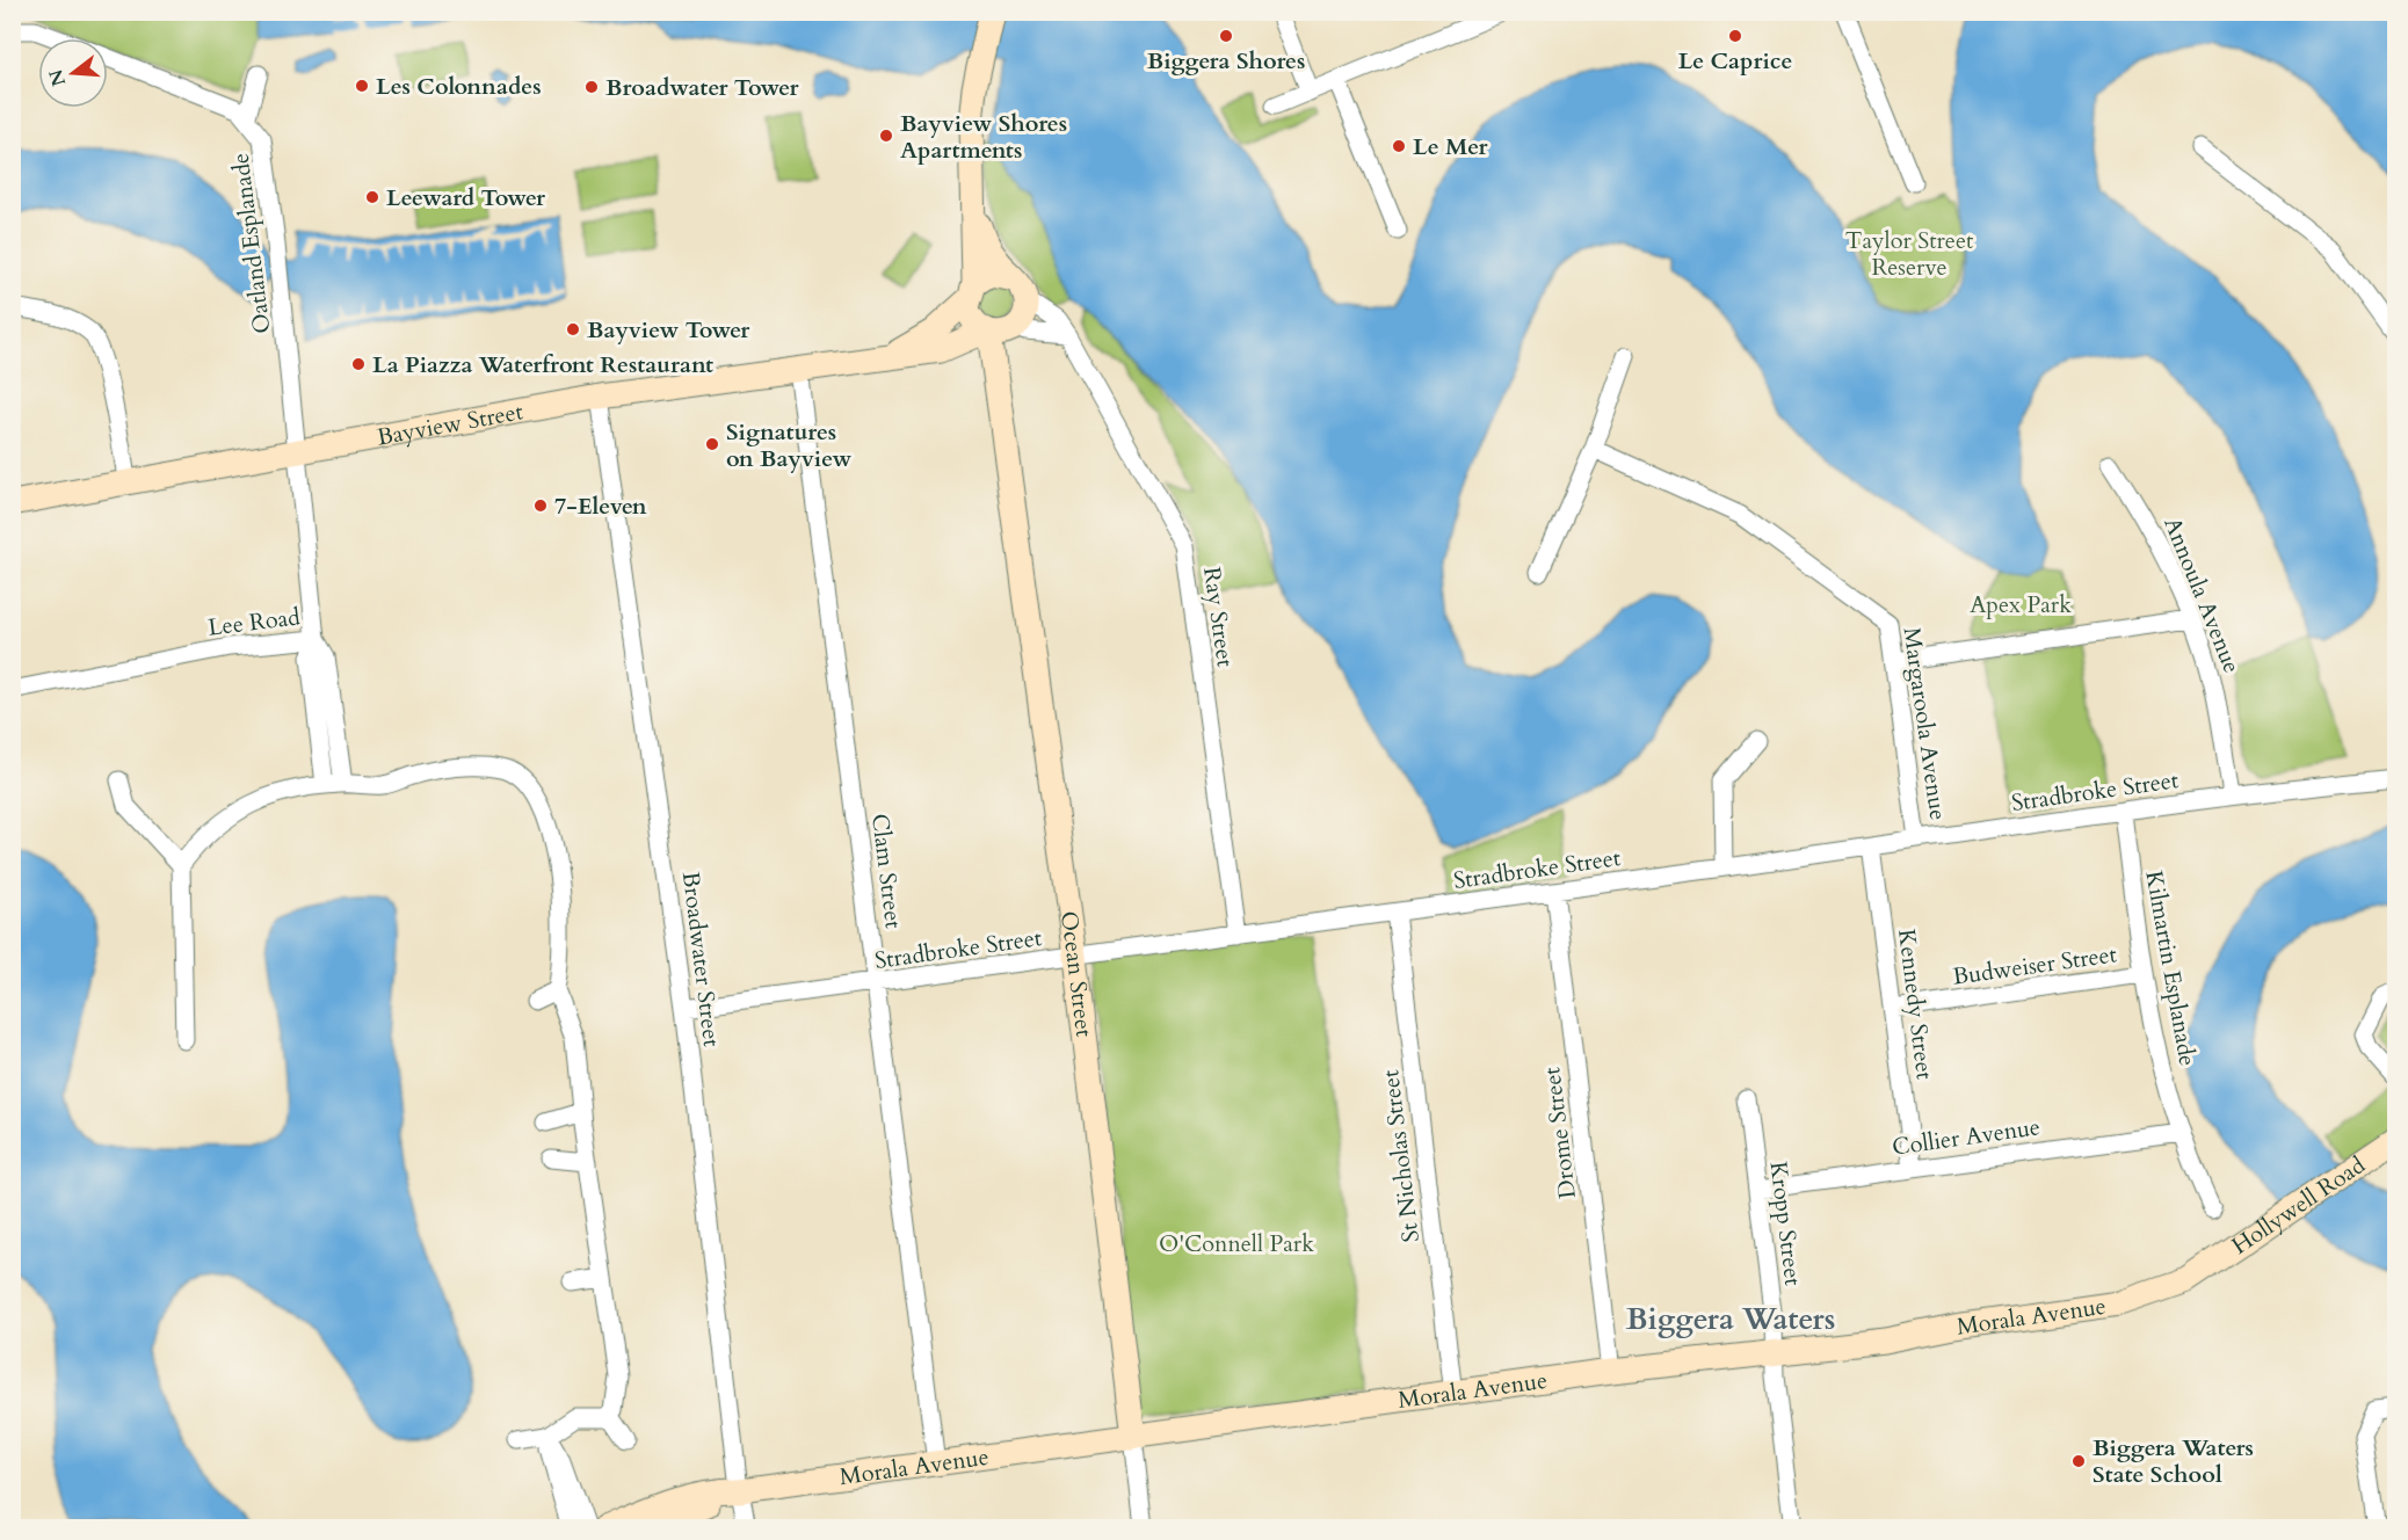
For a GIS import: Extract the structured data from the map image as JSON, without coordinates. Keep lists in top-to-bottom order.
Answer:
{
  "streets": {
    "main road": [
      "Bayview Street",
      "Ocean Street",
      "Hollywell Road",
      "Morala Avenue"
    ],
    "street": [
      "Oatland Esplanade",
      "Annoula Avenue",
      "Ray Street",
      "Lee Road",
      "Margaroola Avenue",
      "Stradbroke Street",
      "Clam Street",
      "Broadwater Street",
      "Budweiser Street",
      "Kilmartin Esplanade",
      "Kennedy Street",
      "Drome Street",
      "Collier Avenue",
      "St Nicholas Street",
      "Kropp Street"
    ]
  },
  "crossings": [
    ["Oatland Esplanade", "Bayview Street"],
    ["Oatland Esplanade", "Lee Road"],
    ["Bayview Street", "Ray Street"],
    ["Bayview Street", "Lee Road"],
    ["Bayview Street", "Clam Street"],
    ["Bayview Street", "Broadwater Street"],
    ["Bayview Street", "Ocean Street"],
    ["Annoula Avenue", "Stradbroke Street"],
    ["Ray Street", "Stradbroke Street"],
    ["Ray Street", "Ocean Street"],
    ["Margaroola Avenue", "Stradbroke Street"],
    ["Stradbroke Street", "Clam Street"],
    ["Stradbroke Street", "Broadwater Street"],
    ["Stradbroke Street", "Kilmartin Esplanade"],
    ["Stradbroke Street", "Ocean Street"],
    ["Stradbroke Street", "Kennedy Street"],
    ["Stradbroke Street", "Drome Street"],
    ["Stradbroke Street", "St Nicholas Street"],
    ["Clam Street", "Morala Avenue"],
    ["Broadwater Street", "Morala Avenue"],
    ["Budweiser Street", "Kilmartin Esplanade"],
    ["Budweiser Street", "Kennedy Street"],
    ["Kilmartin Esplanade", "Collier Avenue"],
    ["Ocean Street", "Morala Avenue"],
    ["Kennedy Street", "Collier Avenue"],
    ["Drome Street", "Morala Avenue"],
    ["Collier Avenue", "Kropp Street"],
    ["St Nicholas Street", "Morala Avenue"],
    ["Hollywell Road", "Morala Avenue"],
    ["Kropp Street", "Morala Avenue"]
  ],
  "districts": ["Biggera Waters"],
  "parks": ["Taylor Street Reserve", "Apex Park", "O'Connell Park"],
  "places": [
    "Biggera Shores",
    "Le Caprice",
    "Les Colonnades",
    "Broadwater Tower",
    "Bayview Shores Apartments",
    "Le Mer",
    "Leeward Tower",
    "Bayview Tower",
    "La Piazza Waterfront Restaurant",
    "Signatures on Bayview",
    "7-Eleven",
    "Biggera Waters State School"
  ],
  "north": "left"
}
